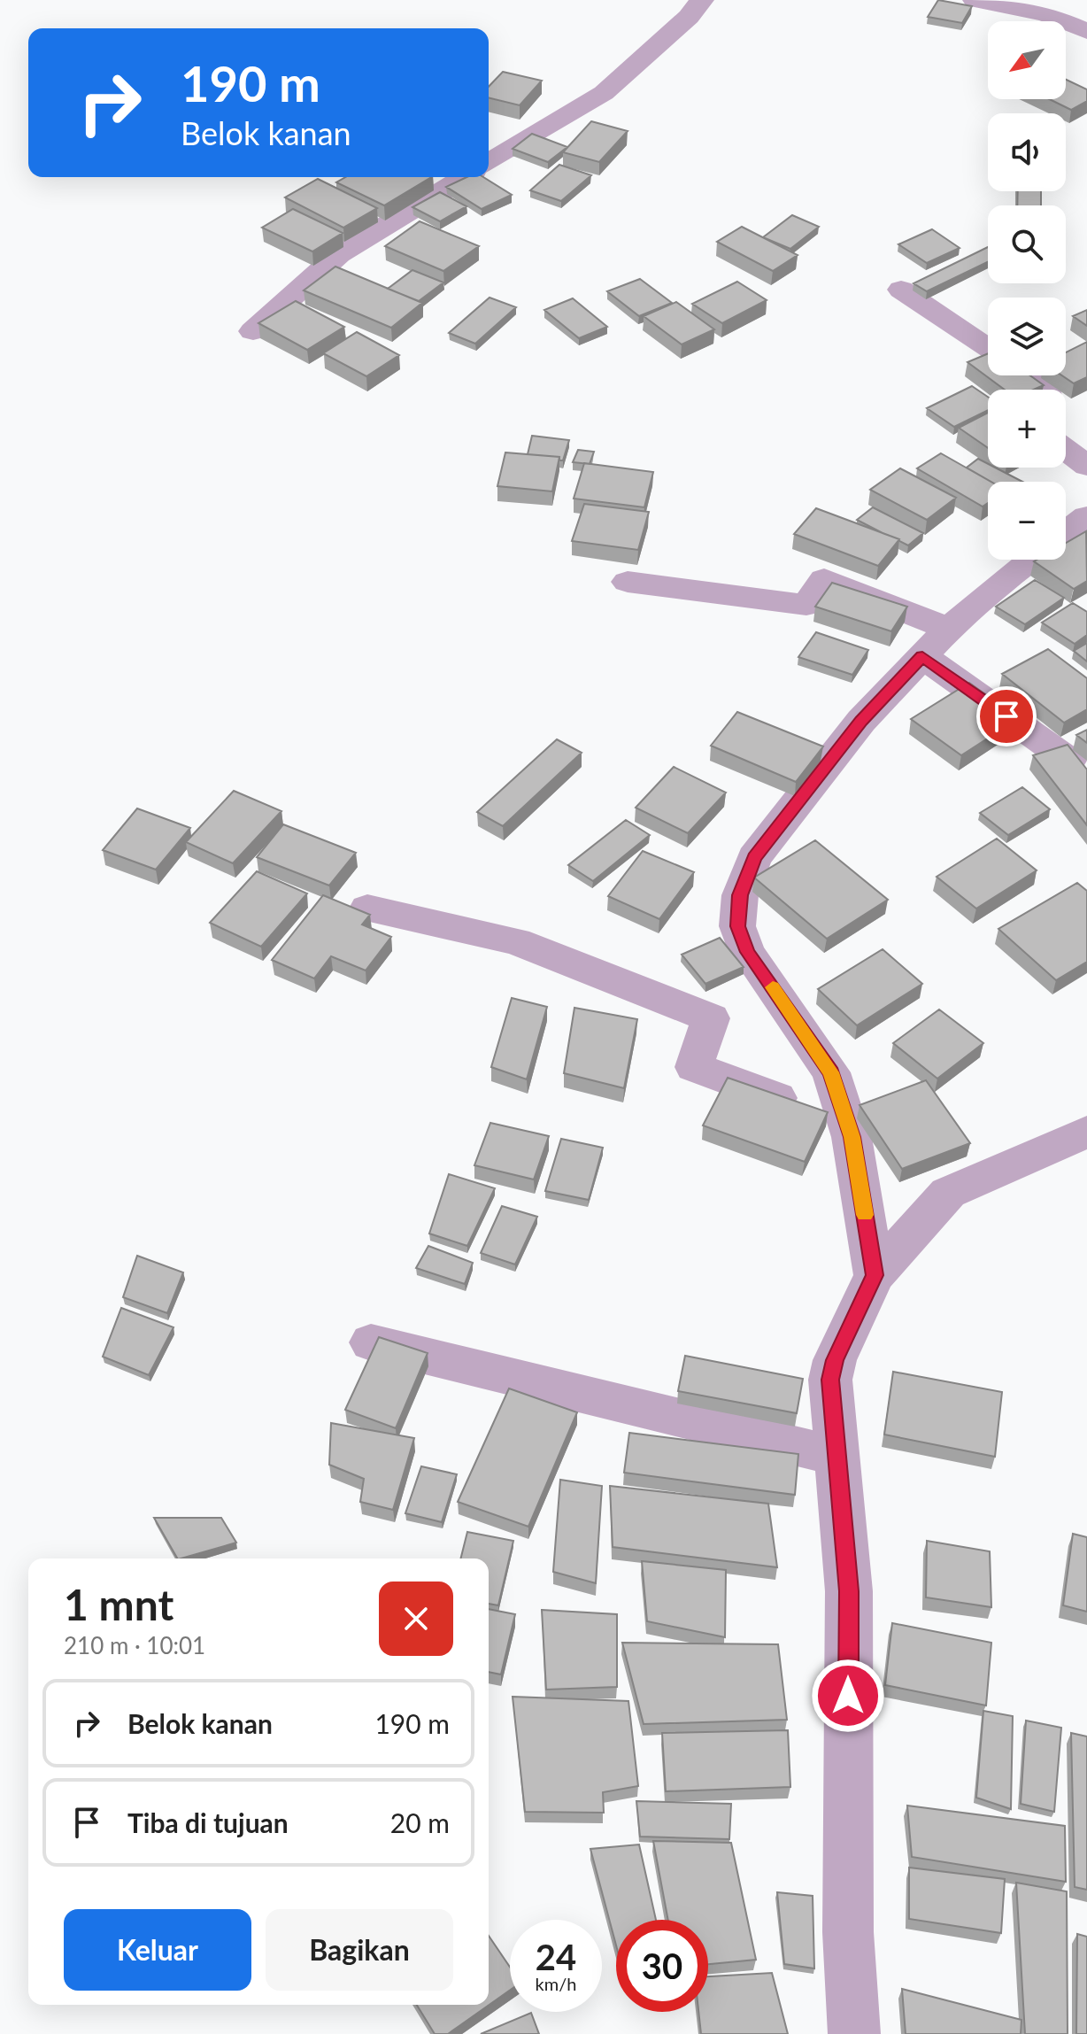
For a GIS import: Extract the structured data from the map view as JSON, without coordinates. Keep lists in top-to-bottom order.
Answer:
{
  "north": "bottom left",
  "page": {
    "map_buttons": ["+", "−"],
    "turn": ["190 m", "Belok kanan"],
    "heading": ["1 mnt", "210 m · 10:01"],
    "list": [
      {
        "name": "Belok kanan",
        "value": "190 m"
      },
      {
        "name": "Tiba di tujuan",
        "value": "20 m"
      }
    ],
    "buttons": ["Keluar", "Bagikan"],
    "speed": "24 km/h",
    "limit": "30"
  }
}
